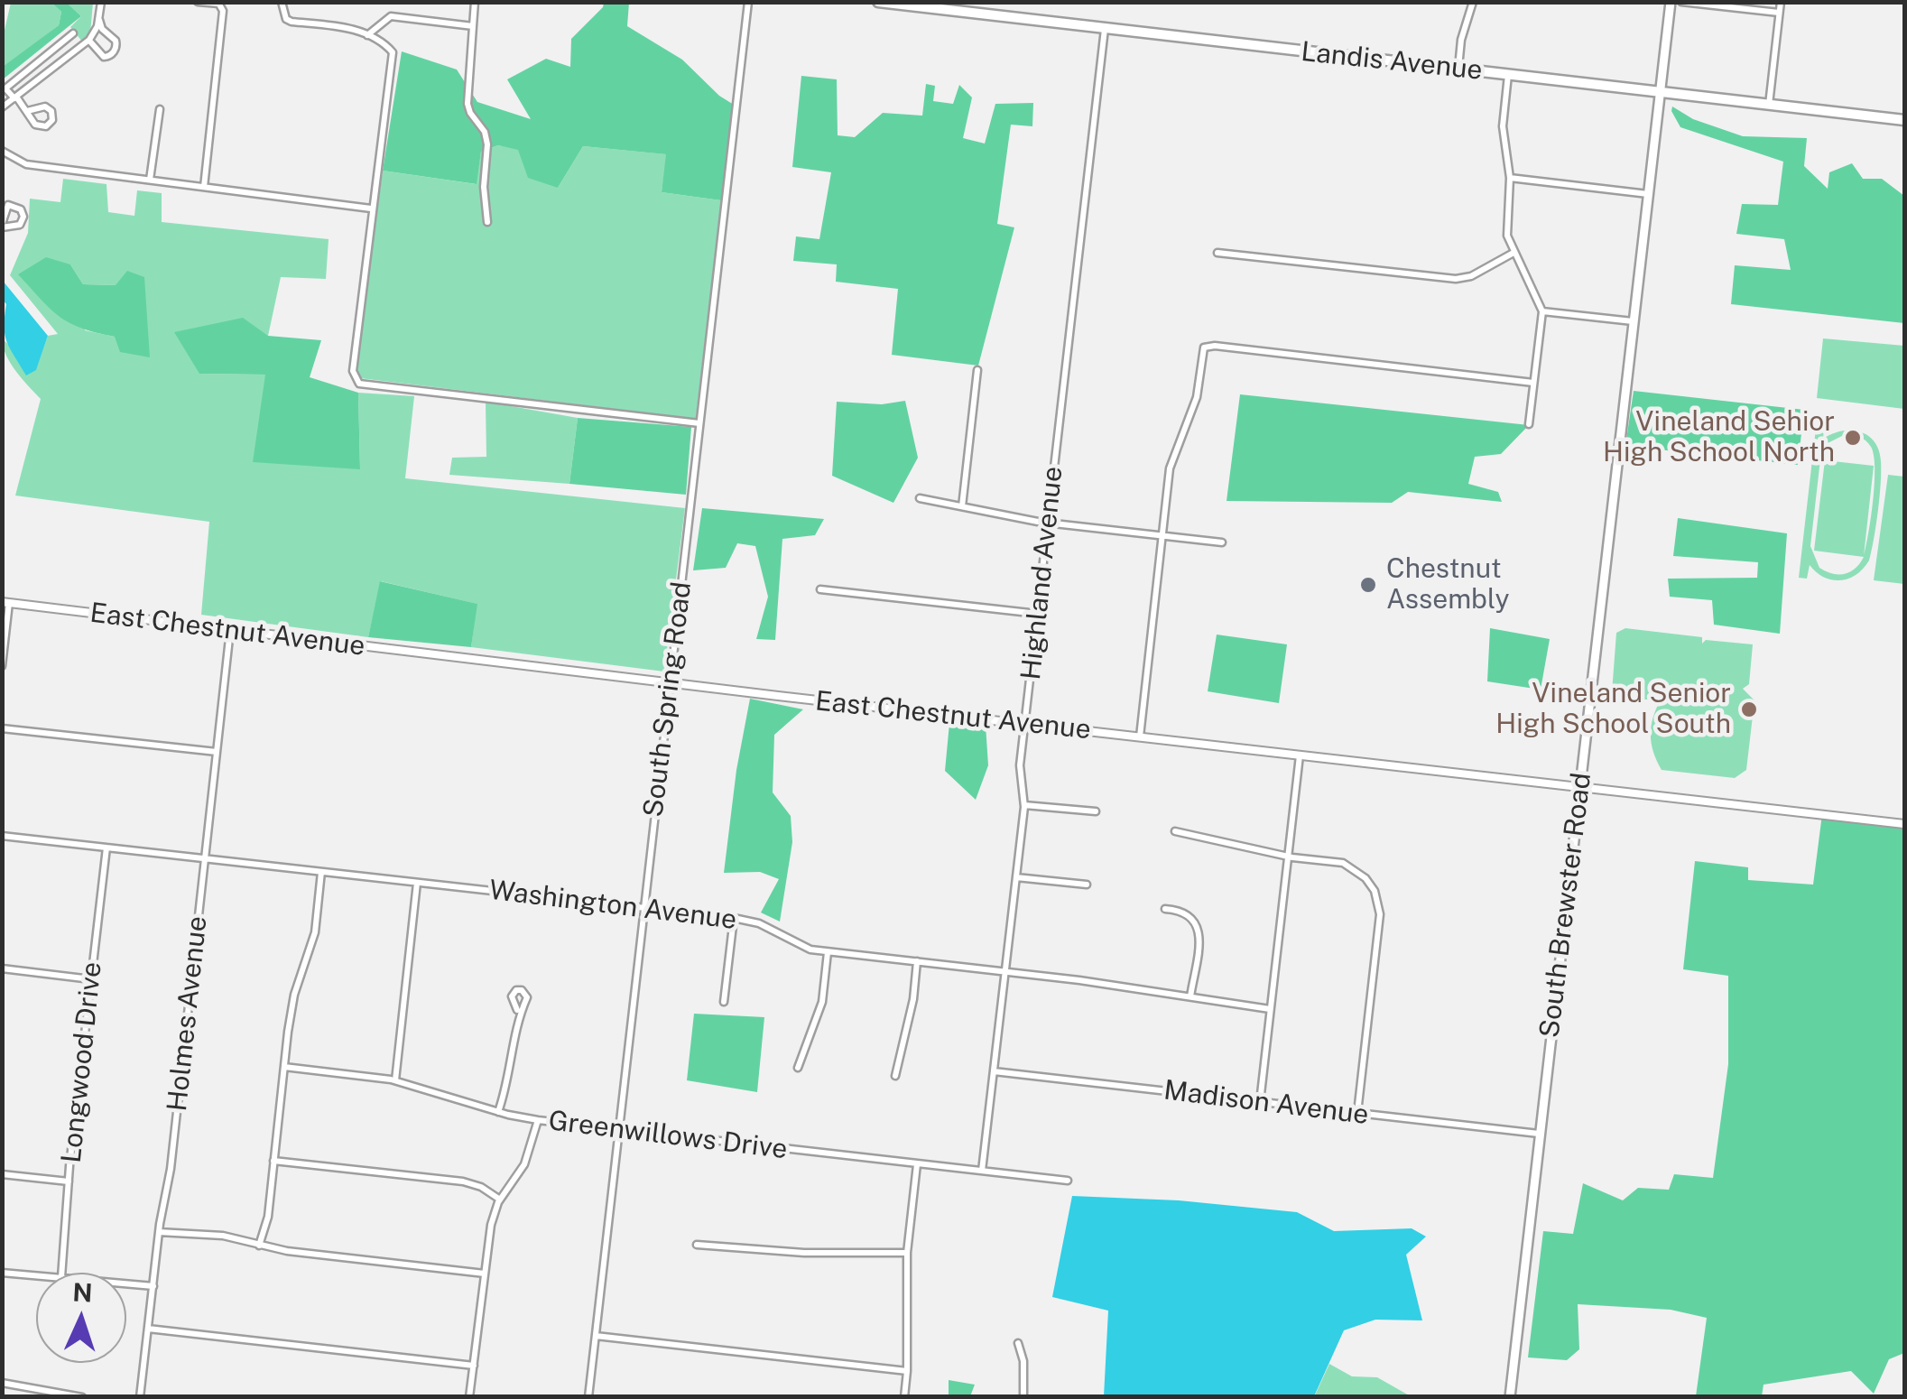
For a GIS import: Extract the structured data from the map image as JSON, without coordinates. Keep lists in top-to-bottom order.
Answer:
{
  "streets": {
    "main road": ["Landis Avenue", "South Brewster Road"],
    "street": [
      "Highland Avenue",
      "East Chestnut Avenue",
      "South Spring Road",
      "Washington Avenue",
      "Holmes Avenue",
      "Longwood Drive",
      "Madison Avenue",
      "Greenwillows Drive"
    ]
  },
  "crossings": [
    ["Landis Avenue", "Highland Avenue"],
    ["Landis Avenue", "South Brewster Road"],
    ["Highland Avenue", "East Chestnut Avenue"],
    ["Highland Avenue", "Washington Avenue"],
    ["Highland Avenue", "Madison Avenue"],
    ["Highland Avenue", "Greenwillows Drive"],
    ["East Chestnut Avenue", "South Spring Road"],
    ["East Chestnut Avenue", "South Brewster Road"],
    ["East Chestnut Avenue", "Holmes Avenue"],
    ["South Spring Road", "Washington Avenue"],
    ["South Spring Road", "Greenwillows Drive"],
    ["Washington Avenue", "Holmes Avenue"],
    ["Washington Avenue", "Longwood Drive"],
    ["South Brewster Road", "Madison Avenue"]
  ],
  "places": ["Vineland Sehior High School North", "Chestnut Assembly", "Vineland Senior High School South"],
  "north": "top"
}
